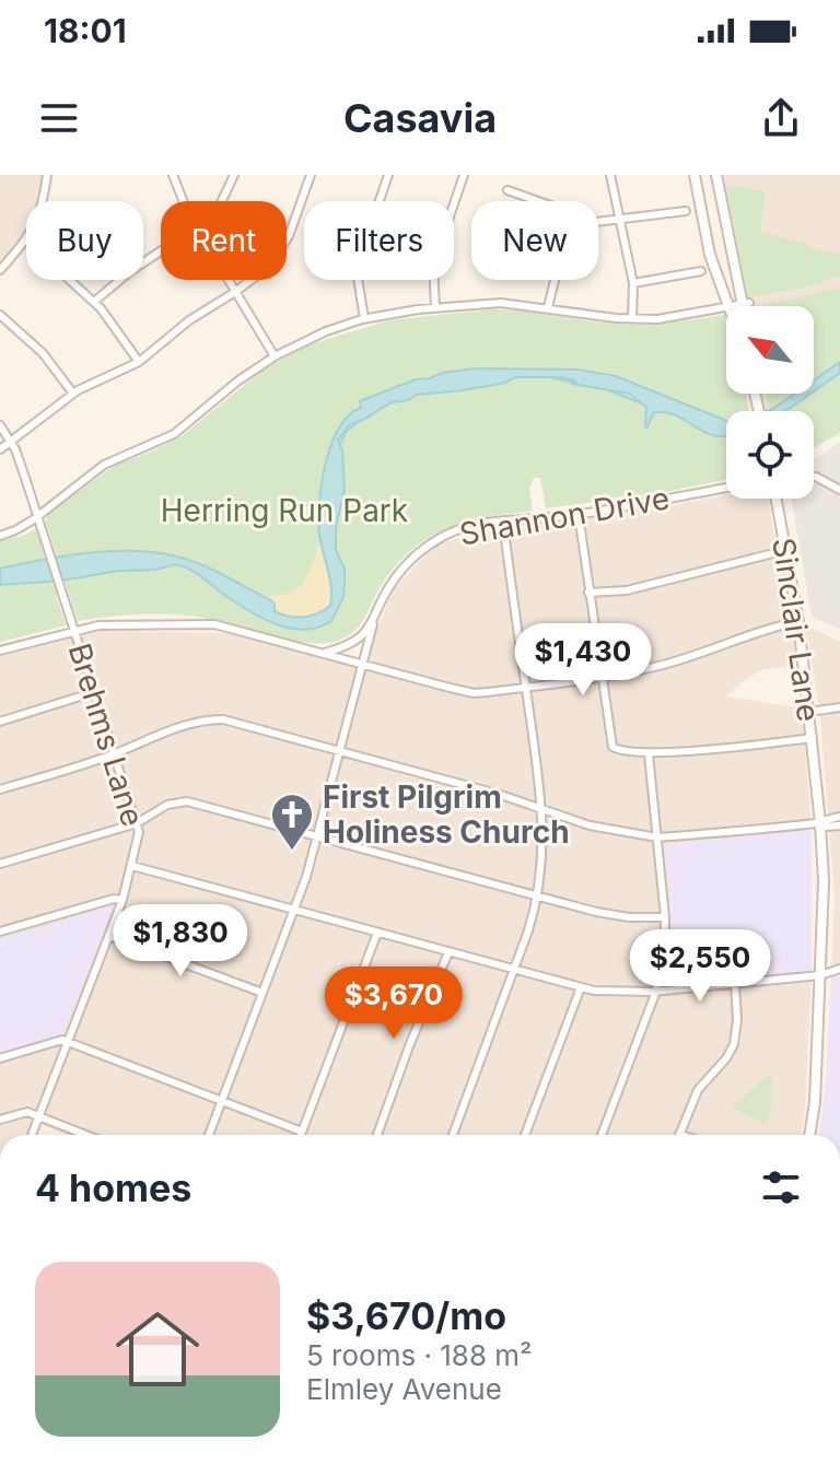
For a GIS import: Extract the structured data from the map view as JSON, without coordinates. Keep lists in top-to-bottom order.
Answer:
{
  "streets": {
    "main road": ["Sinclair Lane"],
    "street": ["Shannon Drive", "Brehms Lane"]
  },
  "parks": ["Herring Run Park"],
  "places": {
    "church": ["First Pilgrim Holiness Church"]
  },
  "north": "top left",
  "page": {
    "status": "18:01",
    "header": "Casavia",
    "chip": [
      "Buy",
      "Rent",
      "Filters",
      "New"
    ],
    "price": [
      "$1,430",
      "$1,830",
      "$2,550",
      "$3,670"
    ],
    "heading": "4 homes",
    "list": [
      {
        "name": "$3,670/mo",
        "note": "5 rooms · 188 m² · Elmley Avenue"
      }
    ]
  }
}
